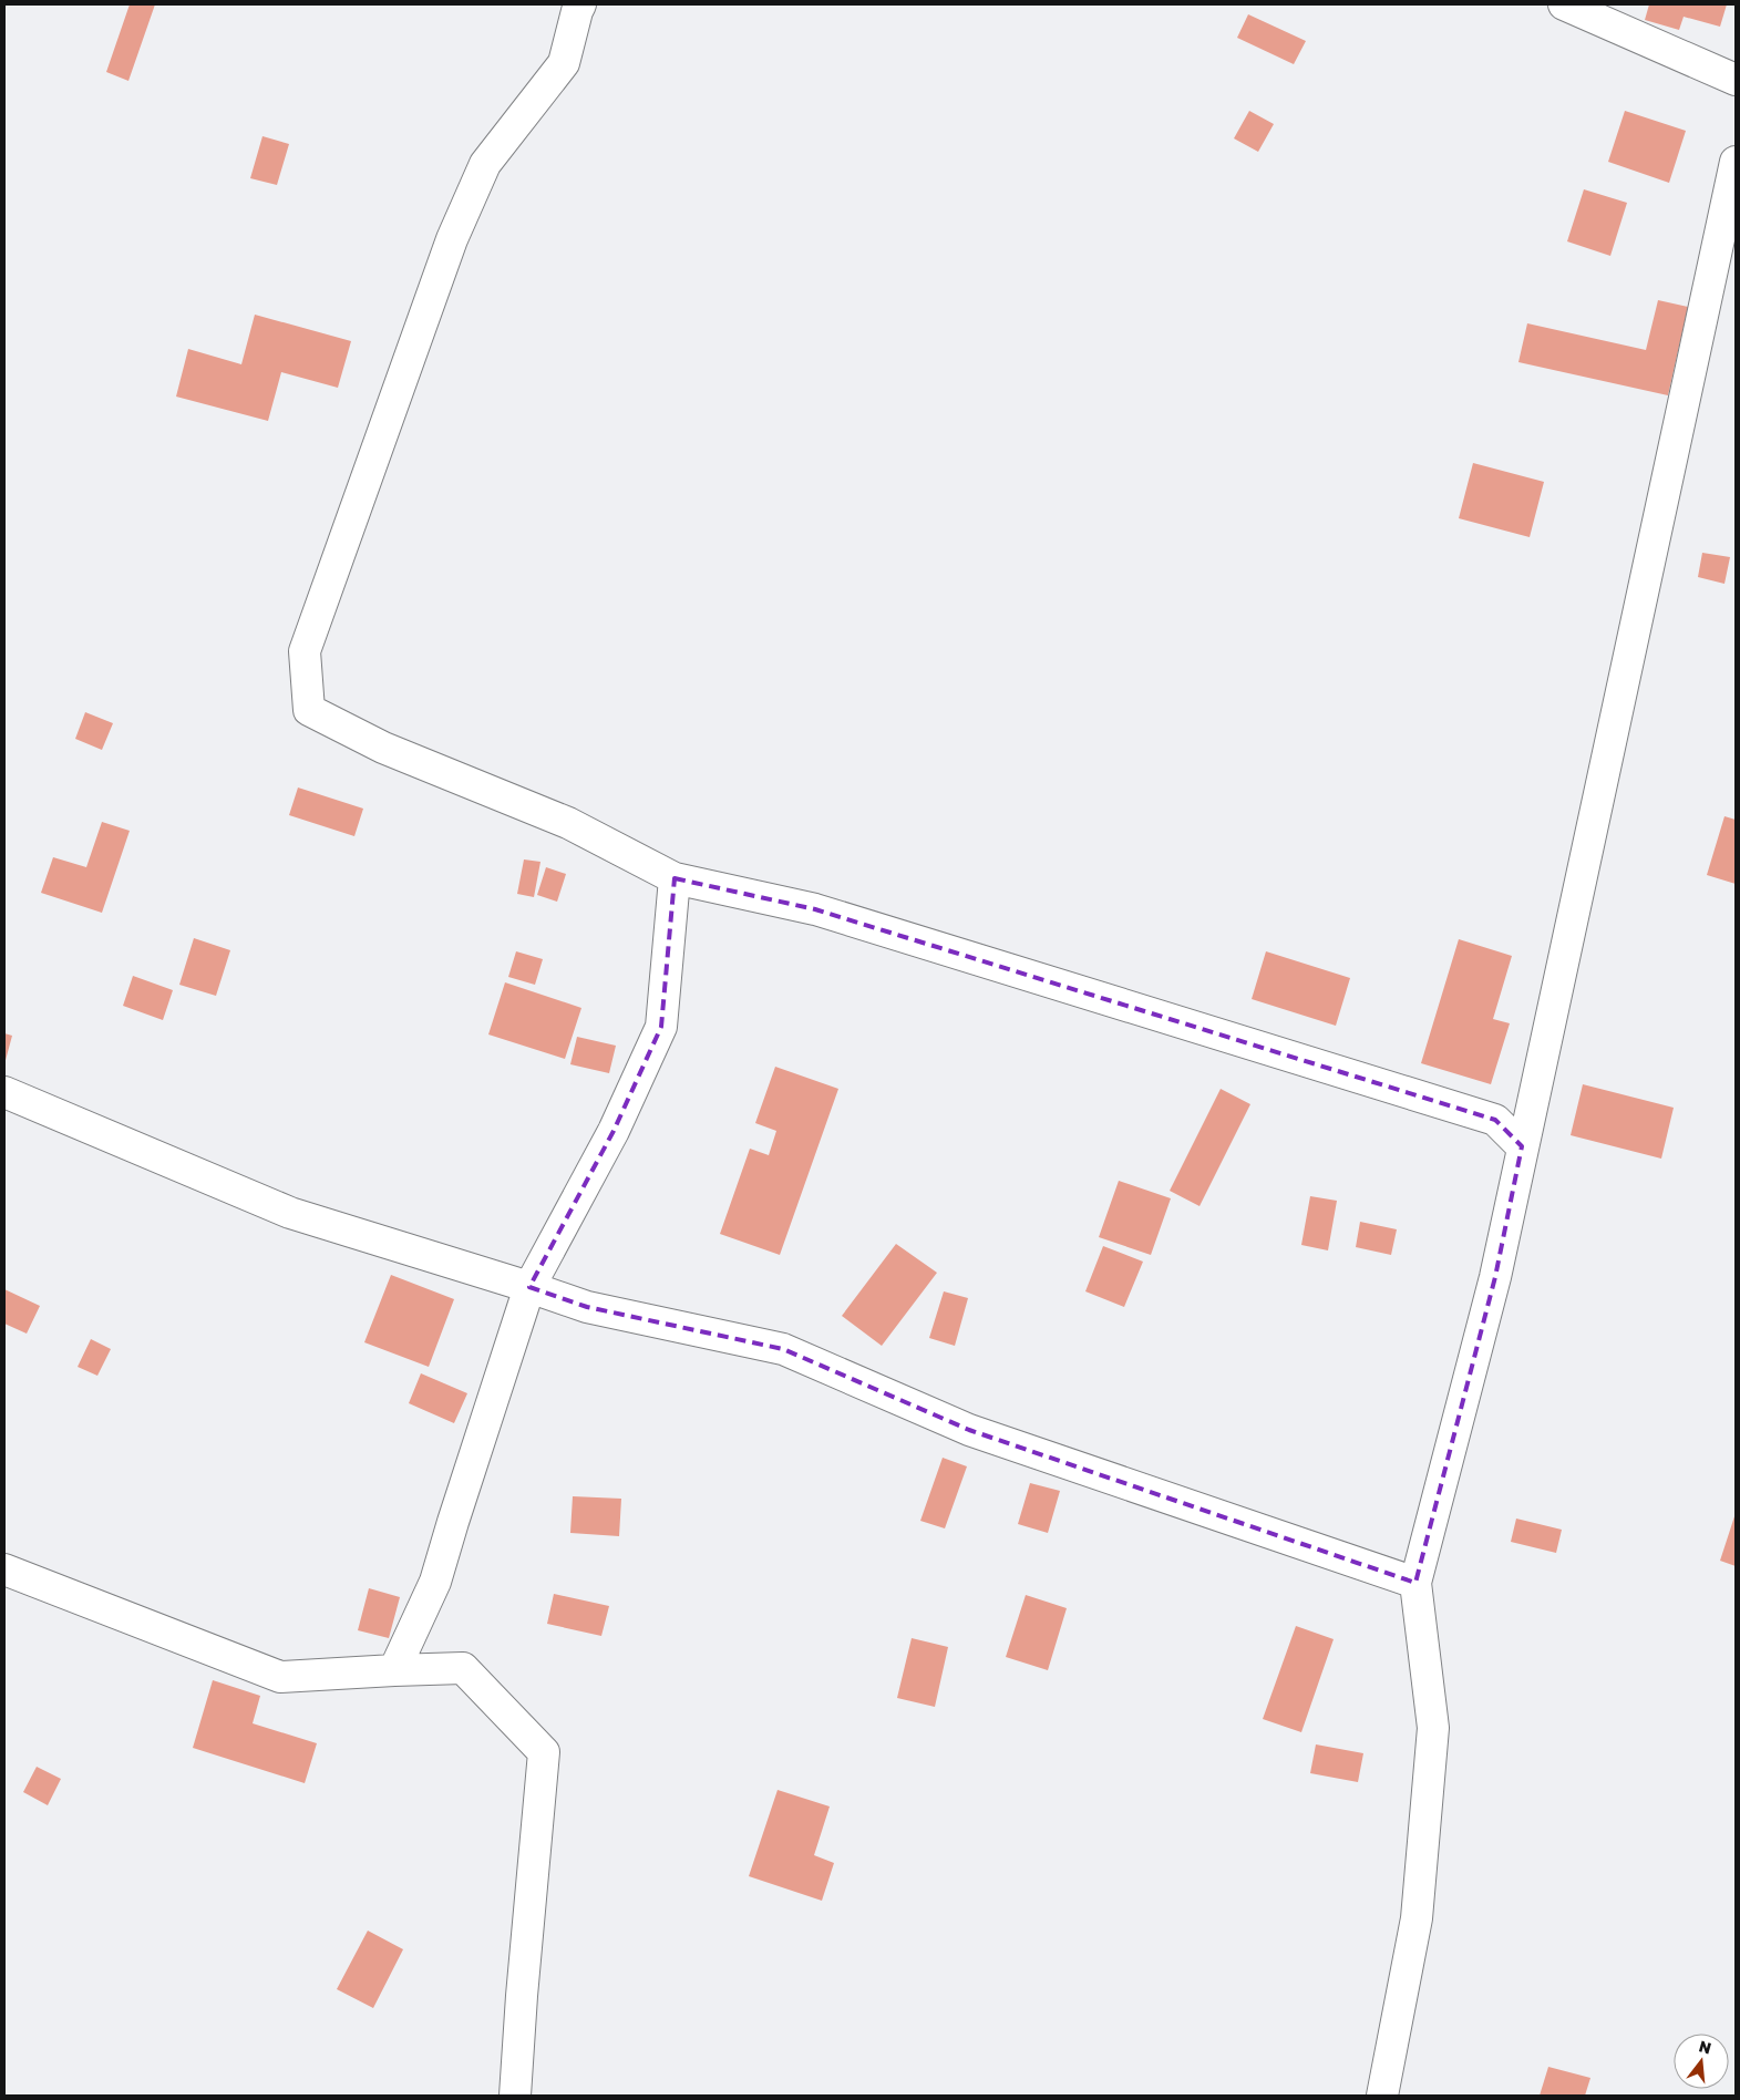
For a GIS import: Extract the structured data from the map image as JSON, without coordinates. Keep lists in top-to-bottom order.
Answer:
{
  "north": "top"
}
